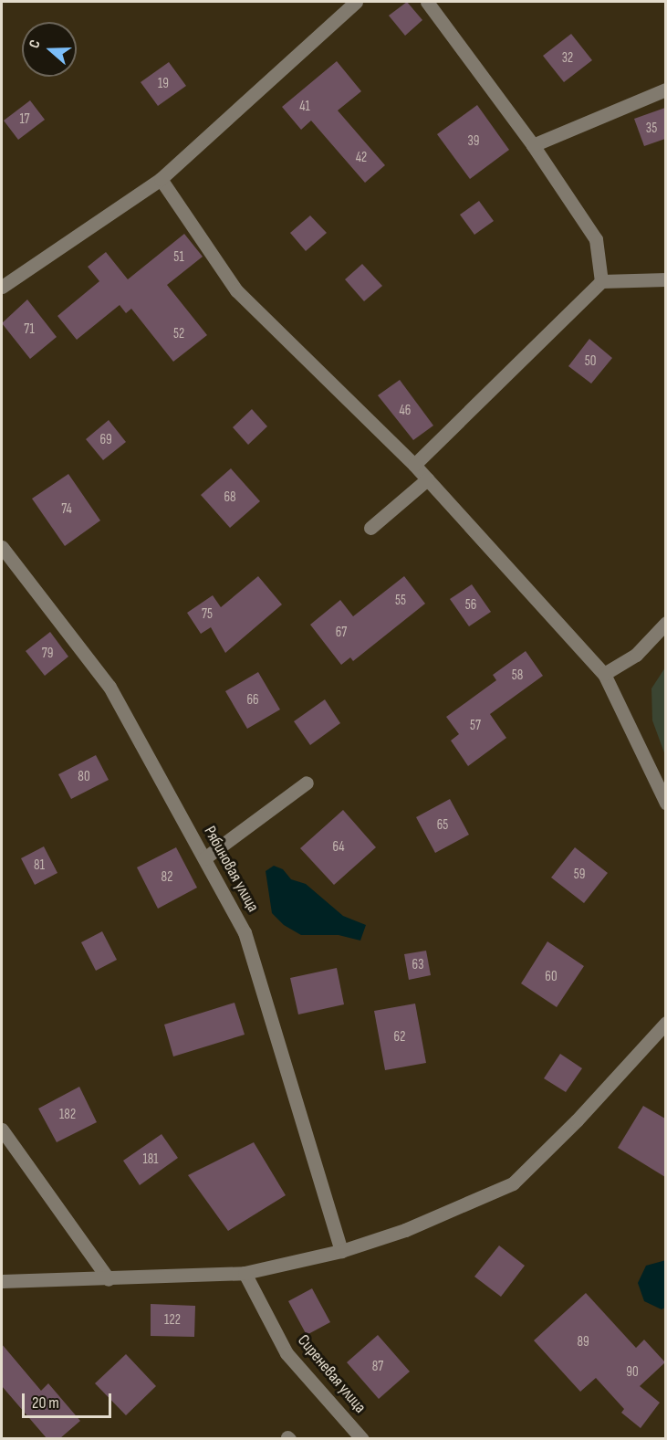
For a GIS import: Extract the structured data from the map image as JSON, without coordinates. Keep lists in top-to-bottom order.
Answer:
{
  "streets": {
    "street": ["Рябиновая улица", "Сиреневая улица"]
  },
  "house_numbers": [
    "32",
    "19",
    "41",
    "17",
    "35",
    "39",
    "42",
    "51",
    "71",
    "52",
    "50",
    "46",
    "69",
    "68",
    "74",
    "55",
    "56",
    "75",
    "67",
    "79",
    "58",
    "66",
    "57",
    "80",
    "65",
    "64",
    "81",
    "59",
    "82",
    "63",
    "60",
    "62",
    "182",
    "181",
    "122",
    "89",
    "87",
    "90"
  ],
  "scale_bar": "20 m",
  "north": "left"
}
